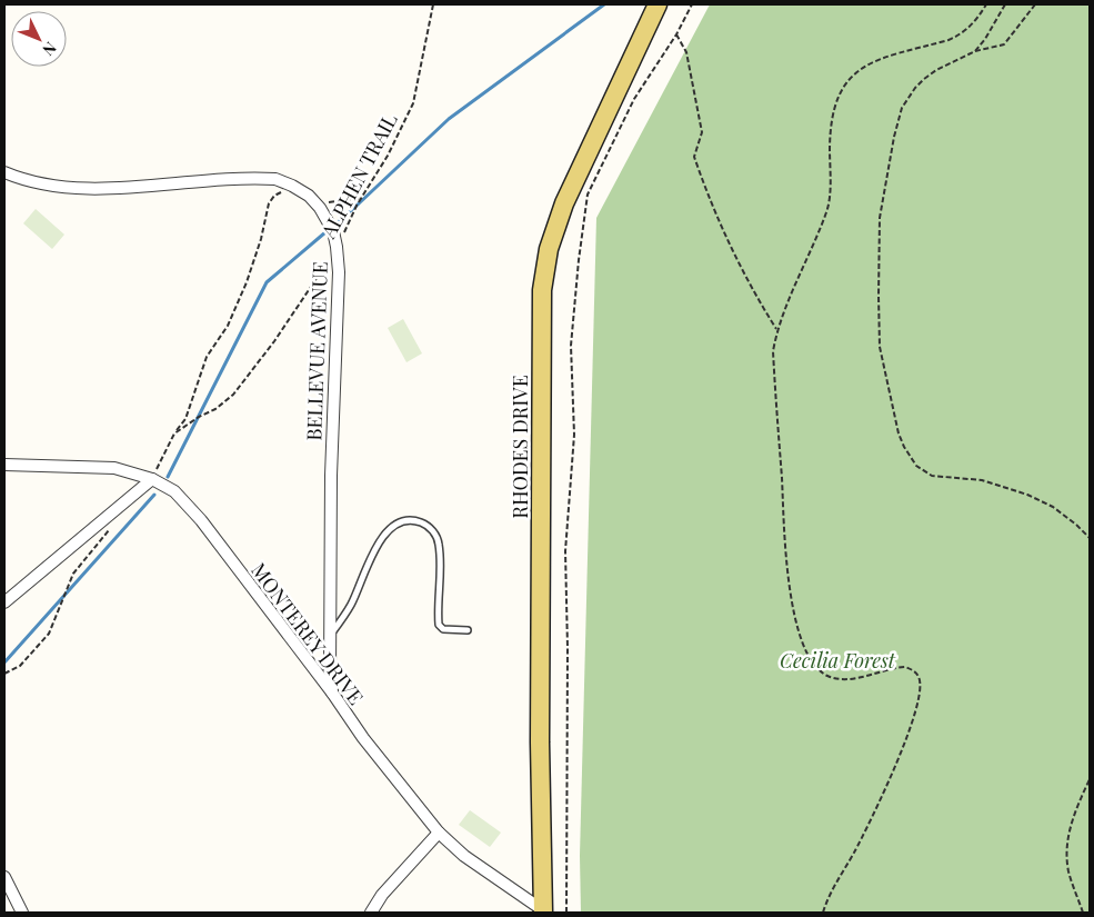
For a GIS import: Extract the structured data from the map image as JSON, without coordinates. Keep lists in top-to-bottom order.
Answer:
{
  "streets": {
    "main road": ["RHODES DRIVE"],
    "street": ["BELLEVUE AVENUE", "MONTEREY DRIVE"],
    "path": ["ALPHEN TRAIL"]
  },
  "crossings": [
    ["ALPHEN TRAIL", "BELLEVUE AVENUE"],
    ["ALPHEN TRAIL", "MONTEREY DRIVE"],
    ["BELLEVUE AVENUE", "MONTEREY DRIVE"],
    ["RHODES DRIVE", "MONTEREY DRIVE"]
  ],
  "parks": ["Cecilia Forest"],
  "north": "bottom right"
}
